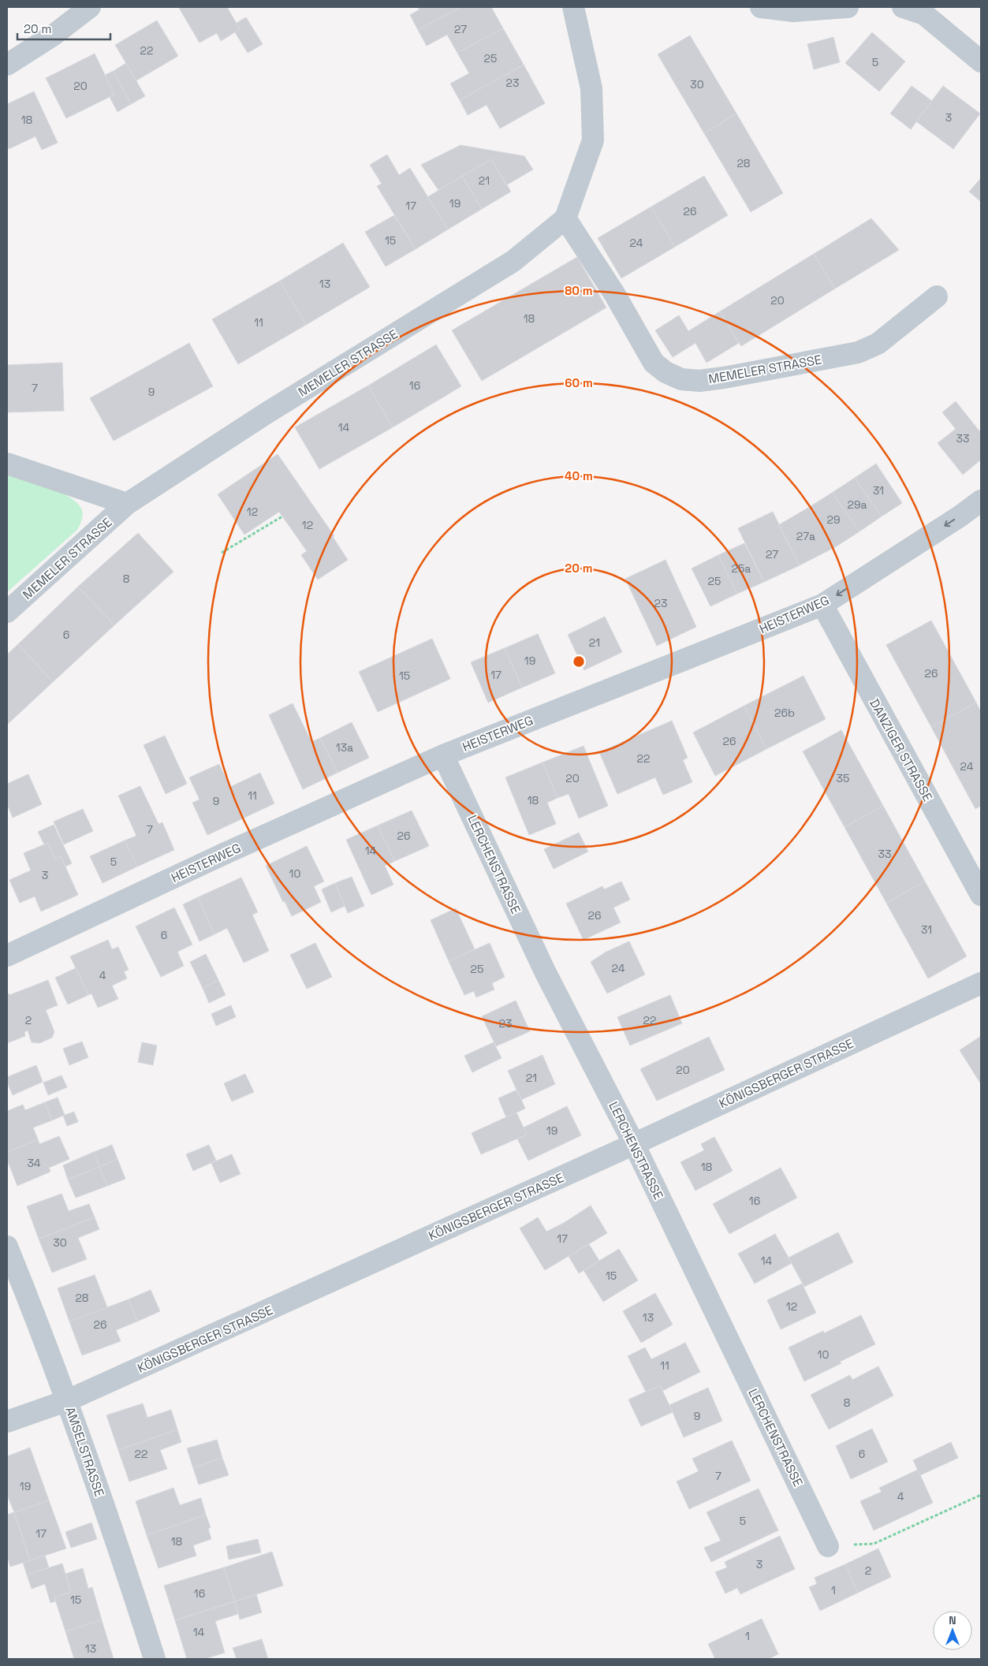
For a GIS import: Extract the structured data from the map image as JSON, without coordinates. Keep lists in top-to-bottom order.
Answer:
{
  "streets": {
    "street": [
      "MEMELER STRASSE",
      "HEISTERWEG",
      "DANZIGER STRASSE",
      "LERCHENSTRASSE",
      "KÖNIGSBERGER STRASSE",
      "AMSELSTRASSE"
    ]
  },
  "crossings": [
    ["HEISTERWEG", "DANZIGER STRASSE"],
    ["HEISTERWEG", "LERCHENSTRASSE"],
    ["LERCHENSTRASSE", "KÖNIGSBERGER STRASSE"],
    ["KÖNIGSBERGER STRASSE", "AMSELSTRASSE"]
  ],
  "house_numbers": [
    "27",
    "22",
    "25",
    "5",
    "23",
    "30",
    "20",
    "3",
    "18",
    "28",
    "21",
    "19",
    "17",
    "26",
    "15",
    "24",
    "13",
    "20",
    "18",
    "11",
    "16",
    "7",
    "9",
    "14",
    "33",
    "31",
    "29a",
    "12",
    "29",
    "12",
    "27a",
    "27",
    "25a",
    "8",
    "25",
    "23",
    "6",
    "21",
    "19",
    "26",
    "17",
    "15",
    "26b",
    "26",
    "13a",
    "22",
    "24",
    "20",
    "35",
    "11",
    "18",
    "9",
    "7",
    "26",
    "14",
    "33",
    "5",
    "10",
    "3",
    "26",
    "31",
    "6",
    "24",
    "25",
    "4",
    "2",
    "22",
    "23",
    "20",
    "21",
    "19",
    "34",
    "18",
    "16",
    "17",
    "30",
    "14",
    "15",
    "28",
    "12",
    "13",
    "26",
    "10",
    "11",
    "8",
    "9",
    "22",
    "6",
    "7",
    "19",
    "4",
    "5",
    "17",
    "18",
    "3",
    "2",
    "1",
    "16",
    "15",
    "14",
    "1",
    "13"
  ],
  "scale_bar": "20 m",
  "north": "top",
  "rings": [
    "80 m",
    "60 m",
    "40 m",
    "20 m"
  ]
}
